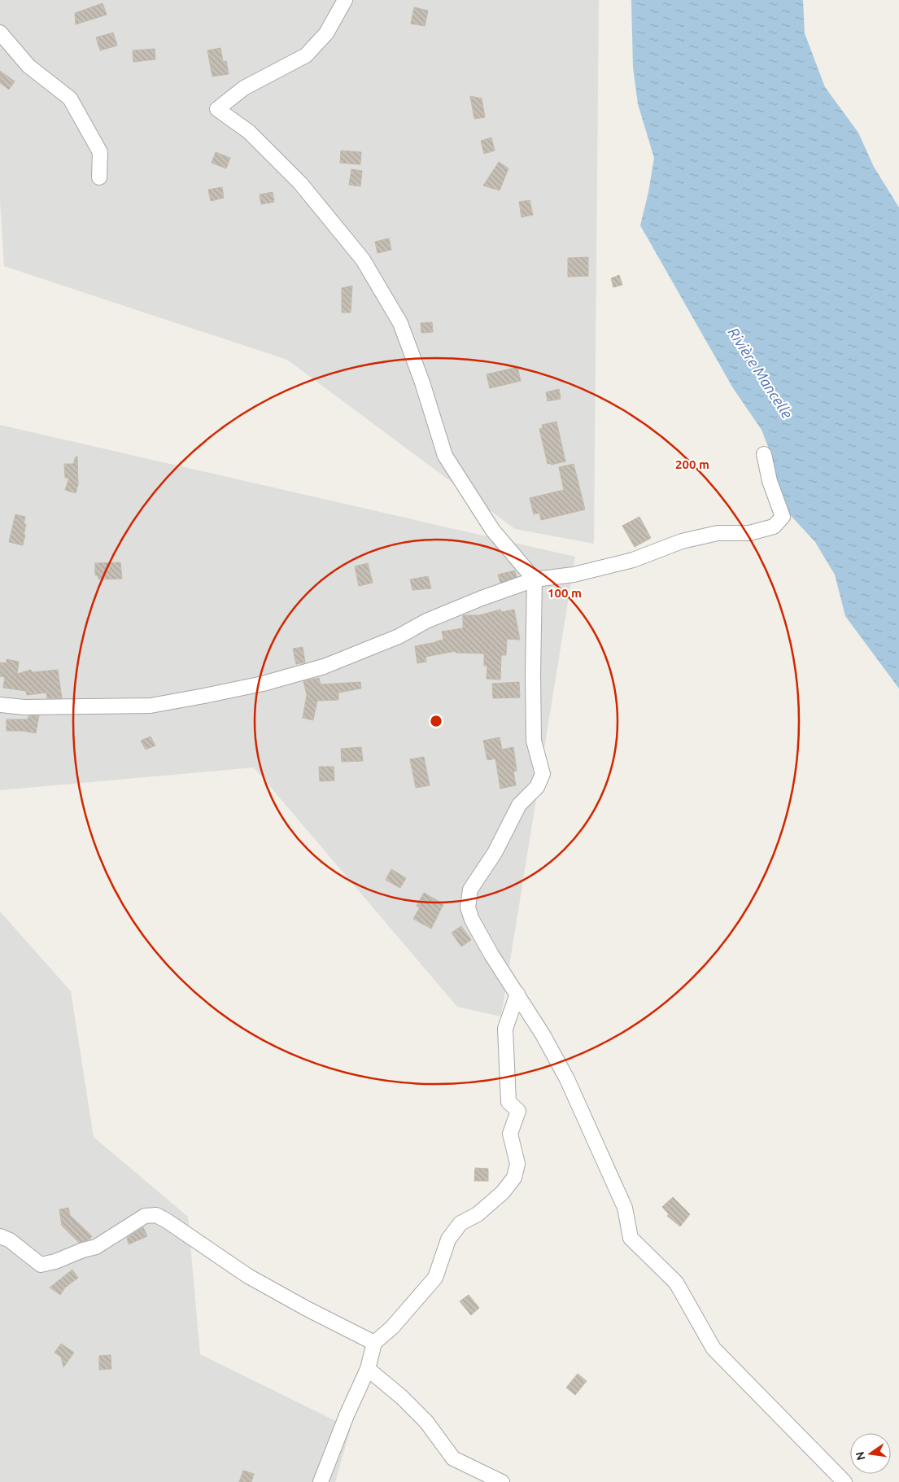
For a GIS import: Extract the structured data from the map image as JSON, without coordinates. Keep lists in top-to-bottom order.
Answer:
{
  "water": ["Rivière Mancelle"],
  "north": "left",
  "rings": ["200 m", "100 m"]
}
